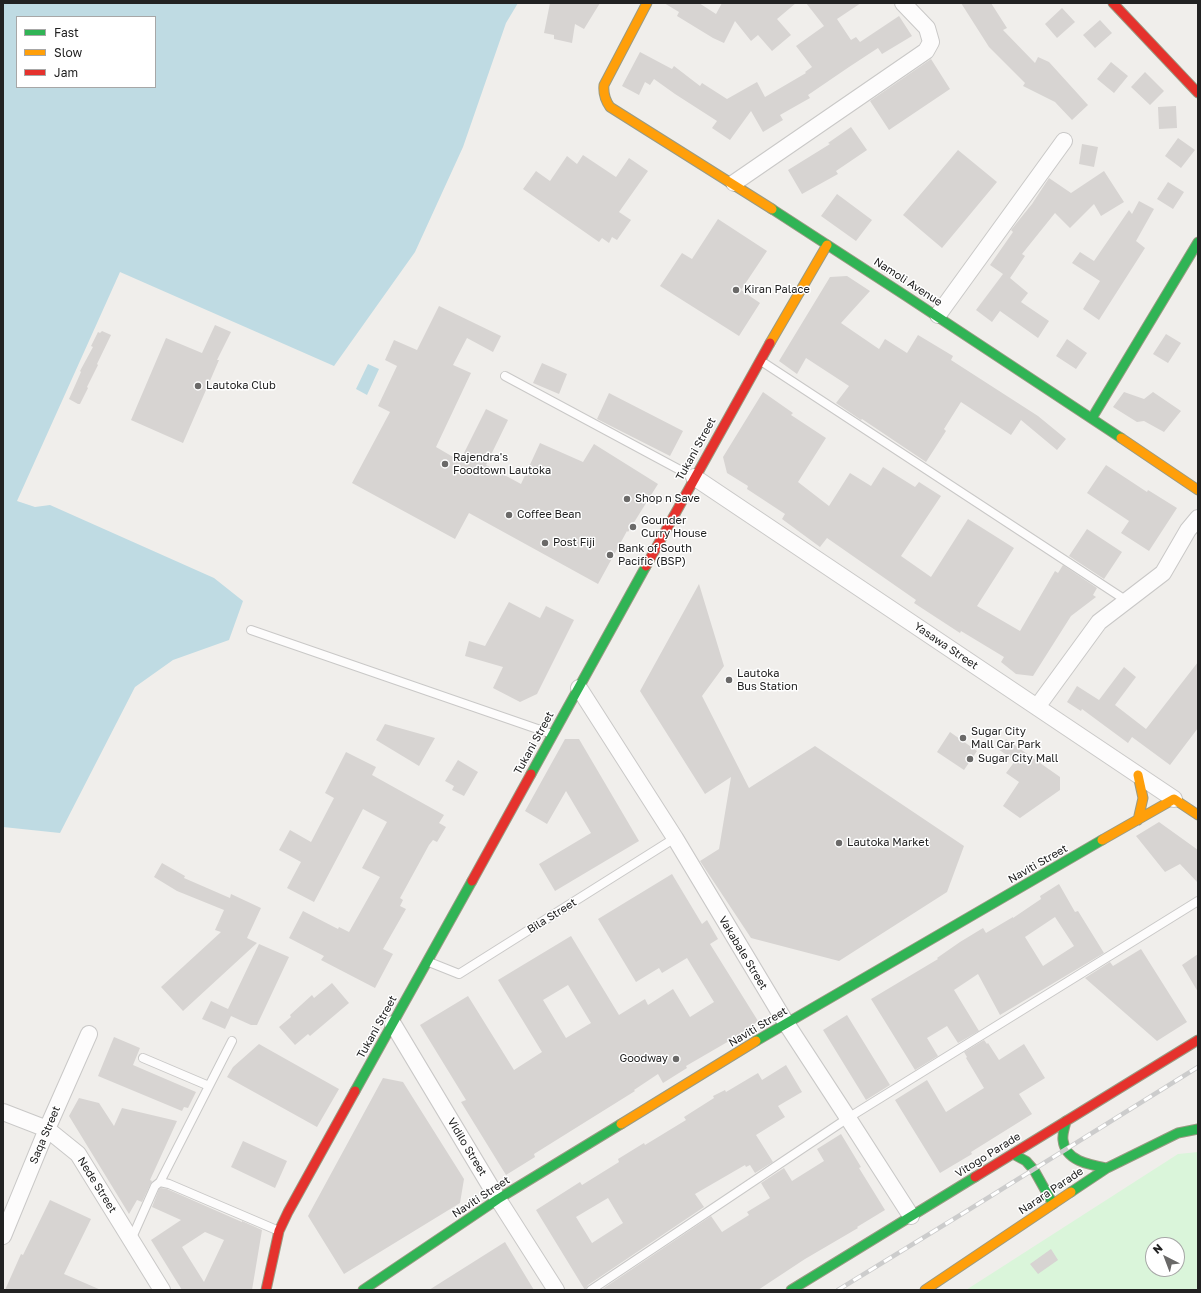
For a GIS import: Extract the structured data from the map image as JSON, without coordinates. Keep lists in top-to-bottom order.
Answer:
{
  "streets": {
    "street": [
      "Namoli Avenue",
      "Tukani Street",
      "Yasawa Street",
      "Naviti Street",
      "Vakabale Street",
      "Saqa Street",
      "Vidilo Street",
      "Vitogo Parade",
      "Nede Street",
      "Narara Parade"
    ],
    "lane": ["Bila Street"]
  },
  "crossings": [
    ["Namoli Avenue", "Tukani Street"],
    ["Tukani Street", "Yasawa Street"],
    ["Tukani Street", "Bila Street"],
    ["Tukani Street", "Vakabale Street"],
    ["Tukani Street", "Vidilo Street"],
    ["Yasawa Street", "Naviti Street"],
    ["Naviti Street", "Vakabale Street"],
    ["Naviti Street", "Vidilo Street"],
    ["Bila Street", "Vakabale Street"],
    ["Vakabale Street", "Vitogo Parade"],
    ["Saqa Street", "Nede Street"]
  ],
  "places": [
    "Kiran Palace",
    "Lautoka Club",
    "Rajendra's Foodtown Lautoka",
    "Shop n Save",
    "Coffee Bean",
    "Gounder Curry House",
    "Post Fiji",
    "Bank of South Pacific (BSP)",
    "Lautoka Bus Station",
    "Sugar City Mall Car Park",
    "Sugar City Mall",
    "Lautoka Market",
    "Goodway"
  ],
  "legend": ["Fast", "Slow", "Jam"],
  "north": "top left"
}
